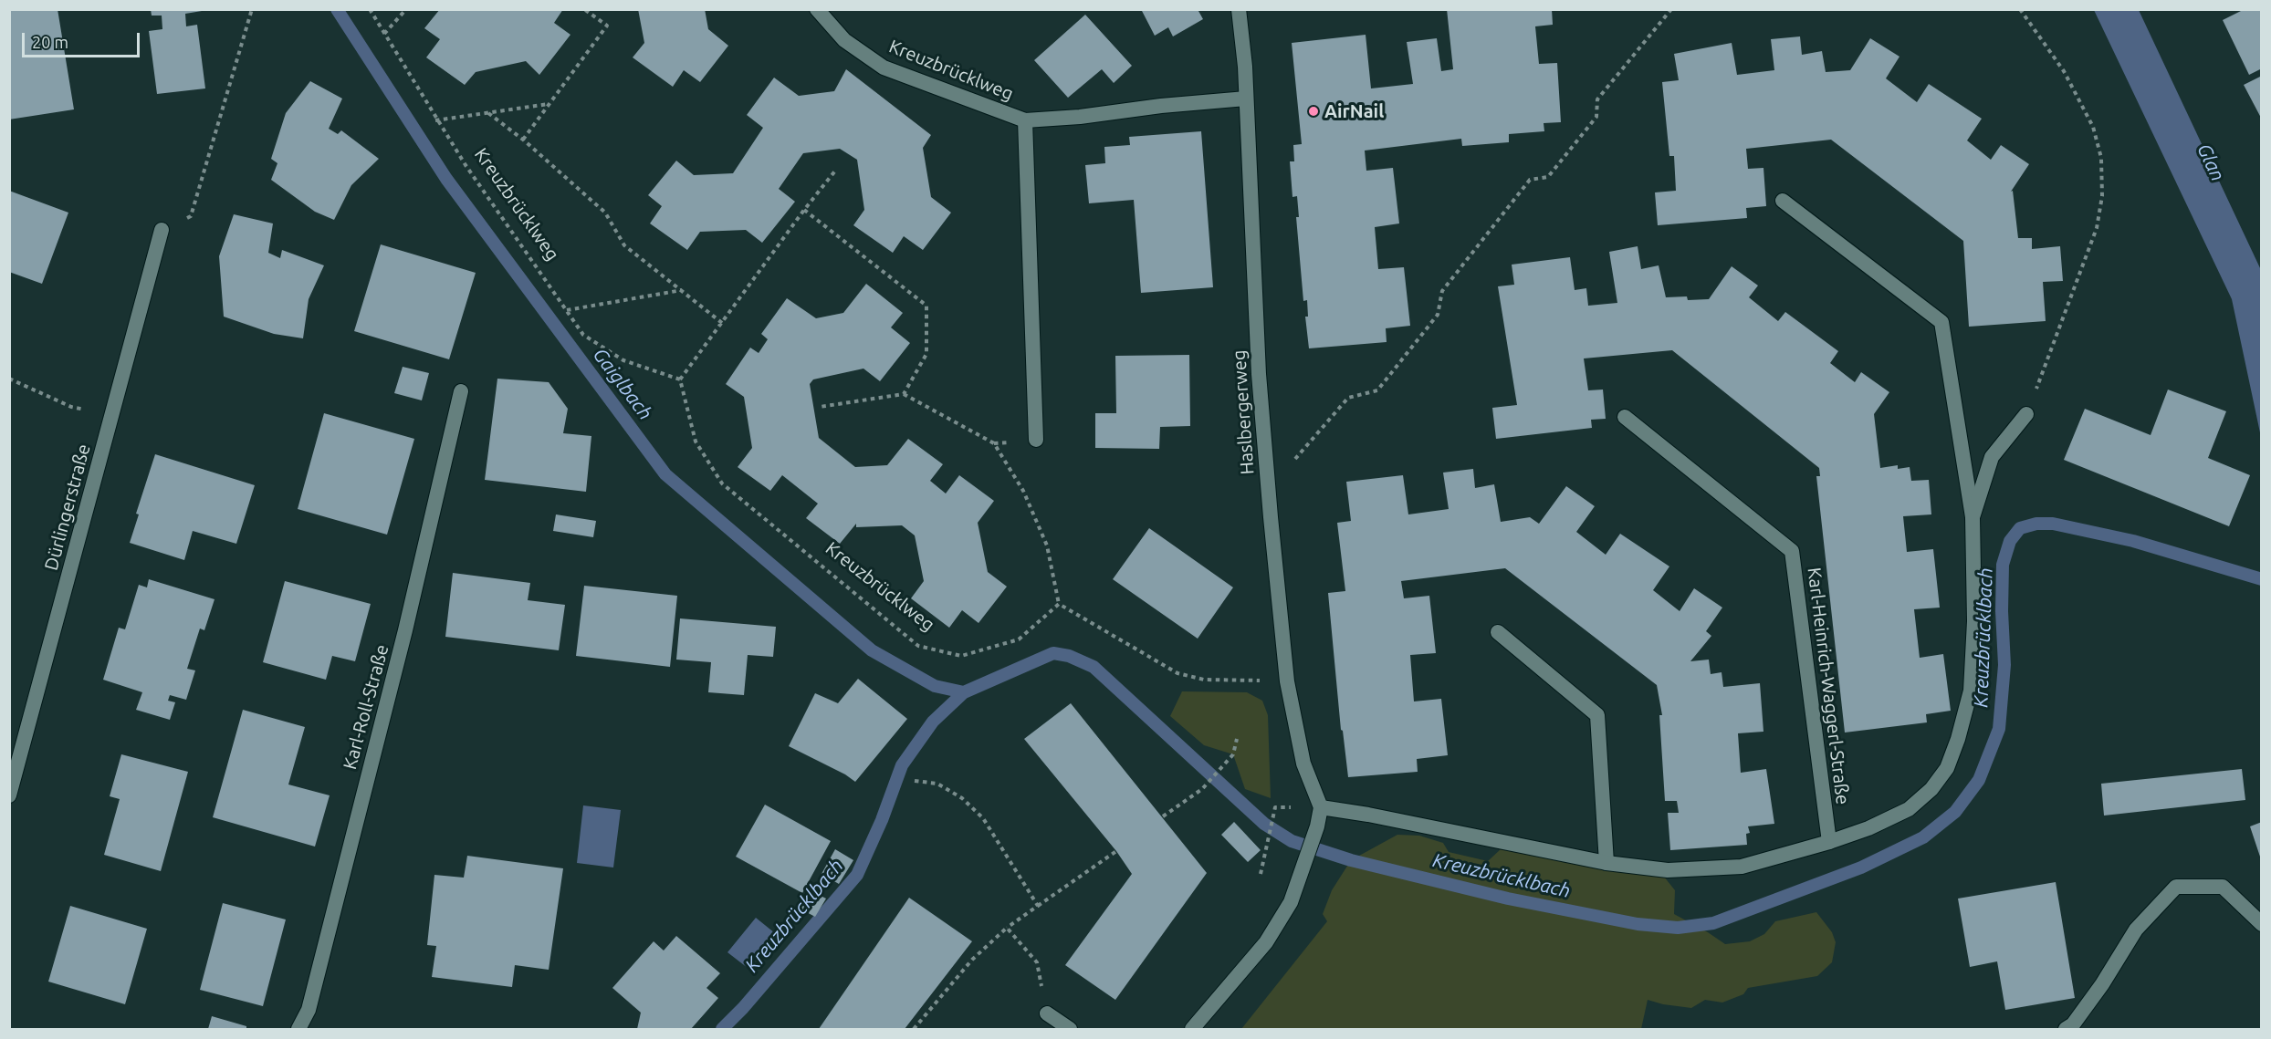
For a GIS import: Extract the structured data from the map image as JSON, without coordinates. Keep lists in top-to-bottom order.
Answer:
{
  "streets": {
    "street": [
      "Kreuzbrücklweg",
      "Haslbergerweg",
      "Dürlingerstraße",
      "Karl-Heinrich-Waggerl-Straße",
      "Karl-Roll-Straße"
    ]
  },
  "crossings": [
    ["Kreuzbrücklweg", "Haslbergerweg"]
  ],
  "water": ["Glan", "Gaiglbach", "Kreuzbrücklbach"],
  "places": ["AirNail"],
  "scale_bar": "20 m"
}
